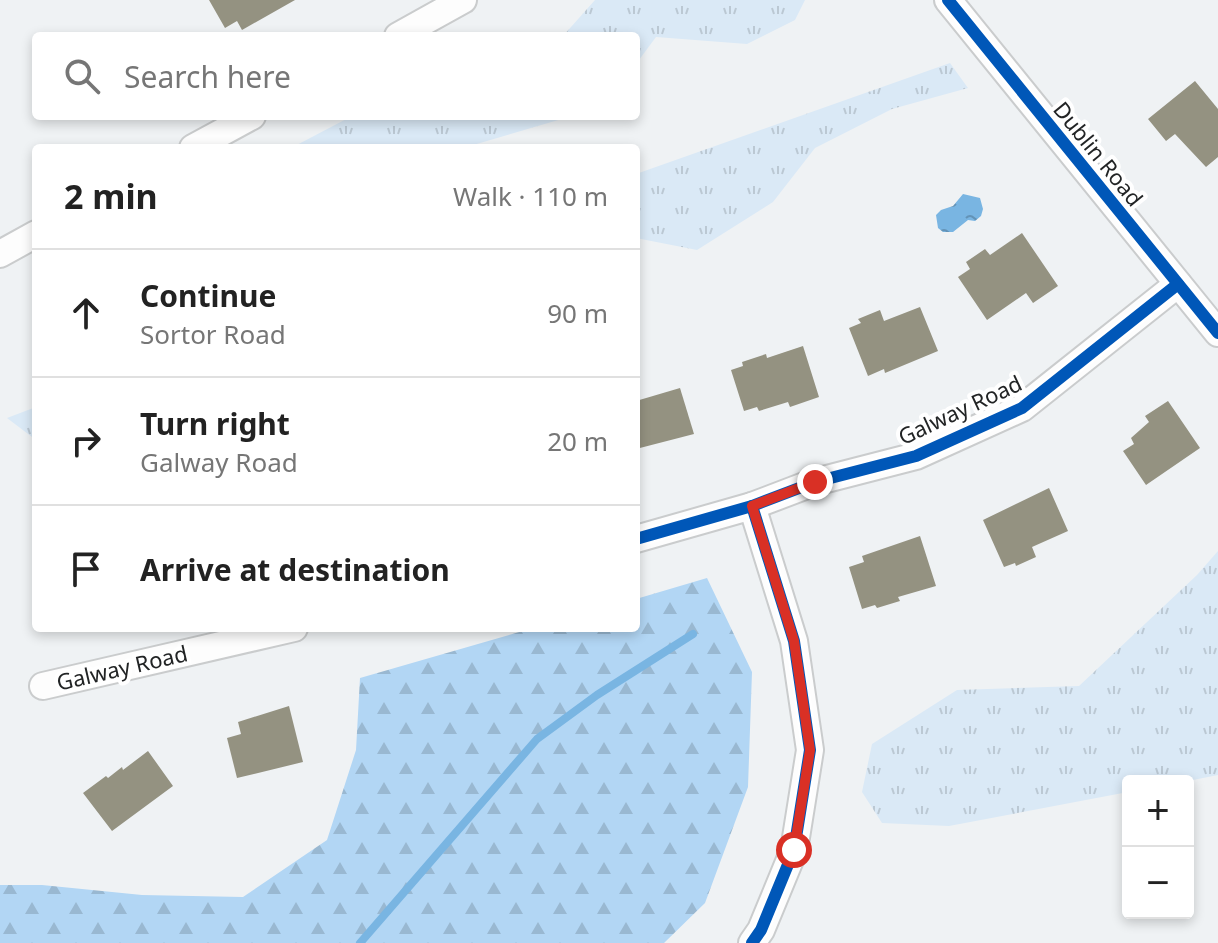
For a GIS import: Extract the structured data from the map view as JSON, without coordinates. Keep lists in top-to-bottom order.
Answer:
{
  "streets": {
    "street": ["Dublin Road", "Galway Road"]
  },
  "crossings": [
    ["Dublin Road", "Galway Road"]
  ],
  "page": {
    "search": "Search here",
    "heading": ["2 min", "Walk · 110 m"],
    "list": [
      ["Continue", "Sortor Road", "90 m"],
      ["Turn right", "Galway Road", "20 m"],
      "Arrive at destination"
    ],
    "map_buttons": ["+", "−"]
  }
}
